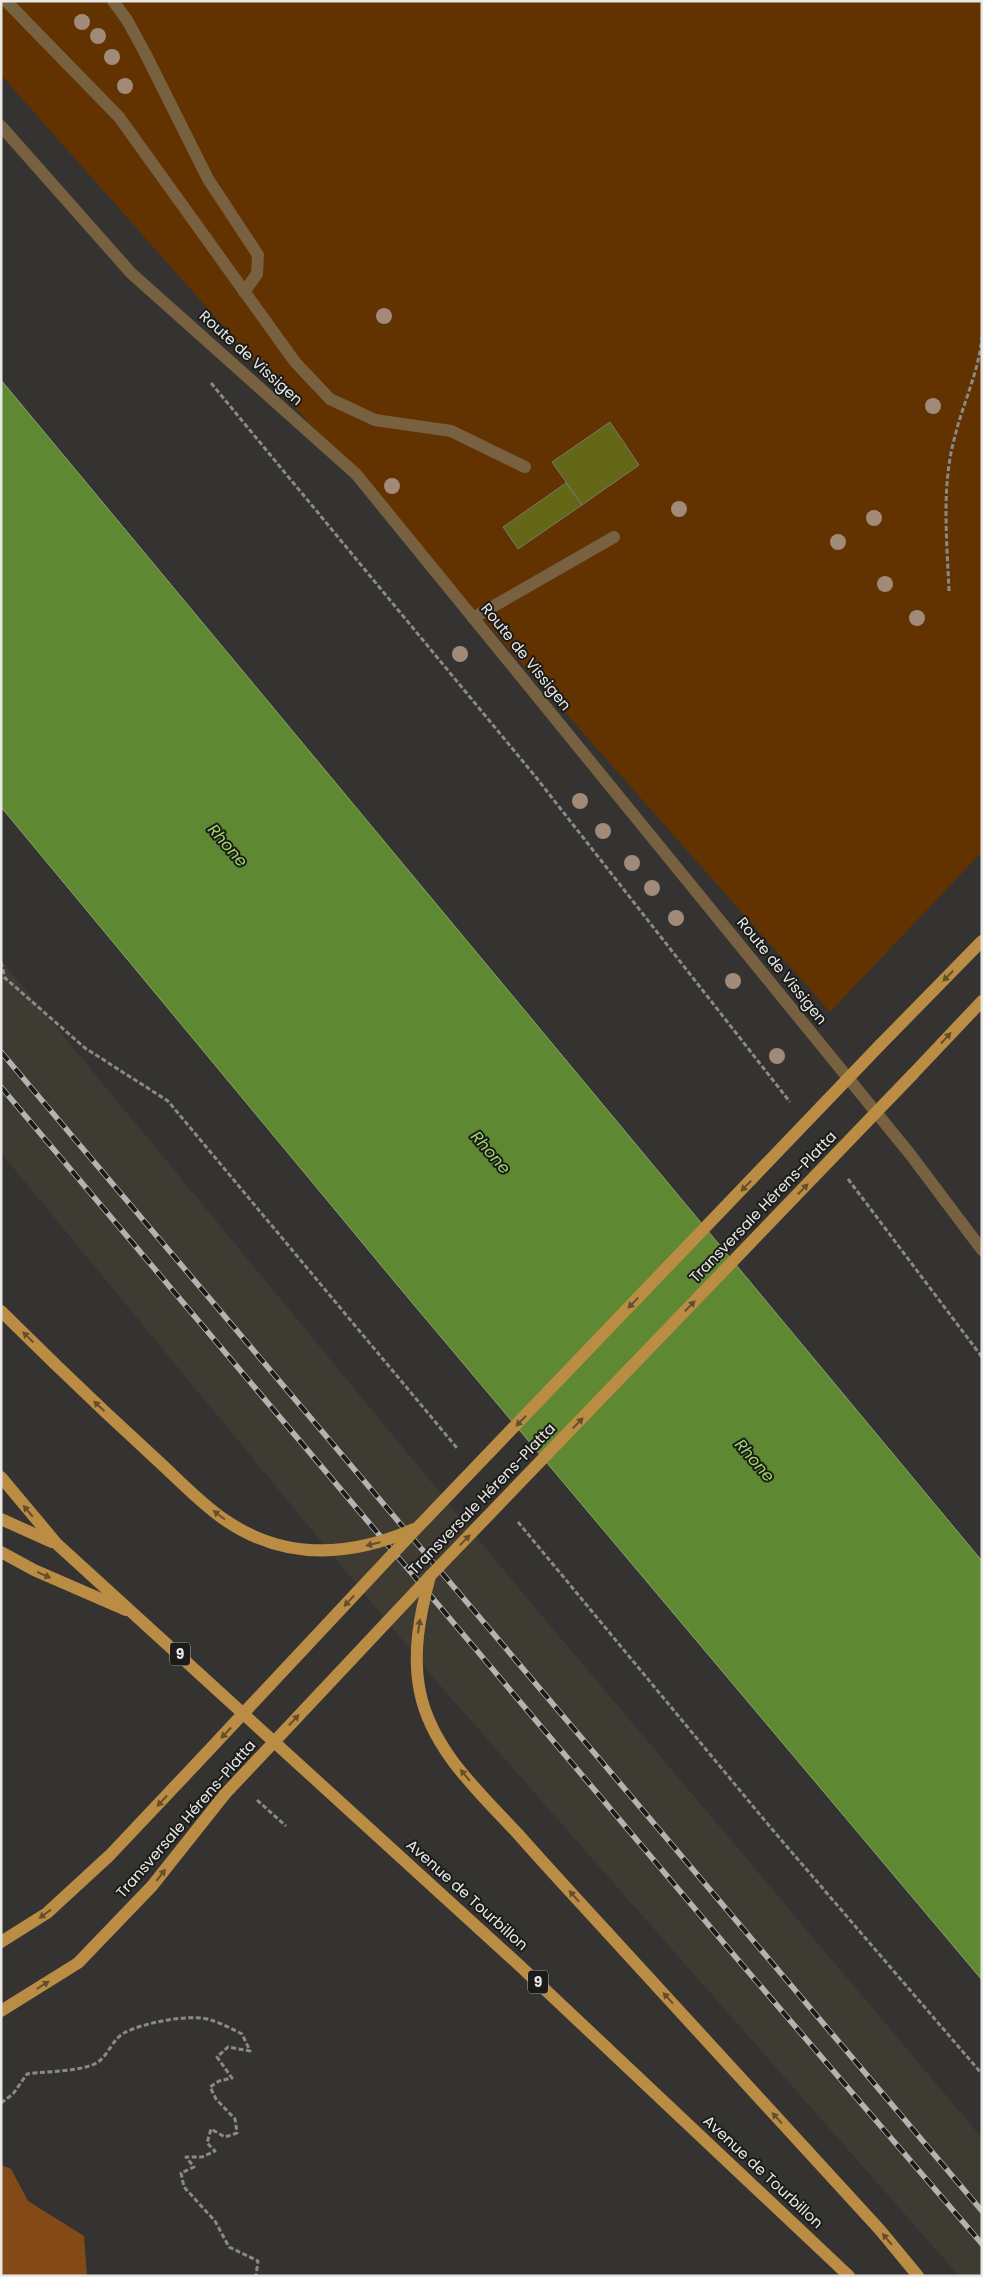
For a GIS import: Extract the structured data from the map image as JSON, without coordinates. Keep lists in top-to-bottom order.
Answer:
{
  "streets": {
    "main road": ["Transversale Hérens-Platta", "9", "Avenue de Tourbillon"],
    "street": ["Route de Vissigen"]
  },
  "water": ["Rhone"]
}
